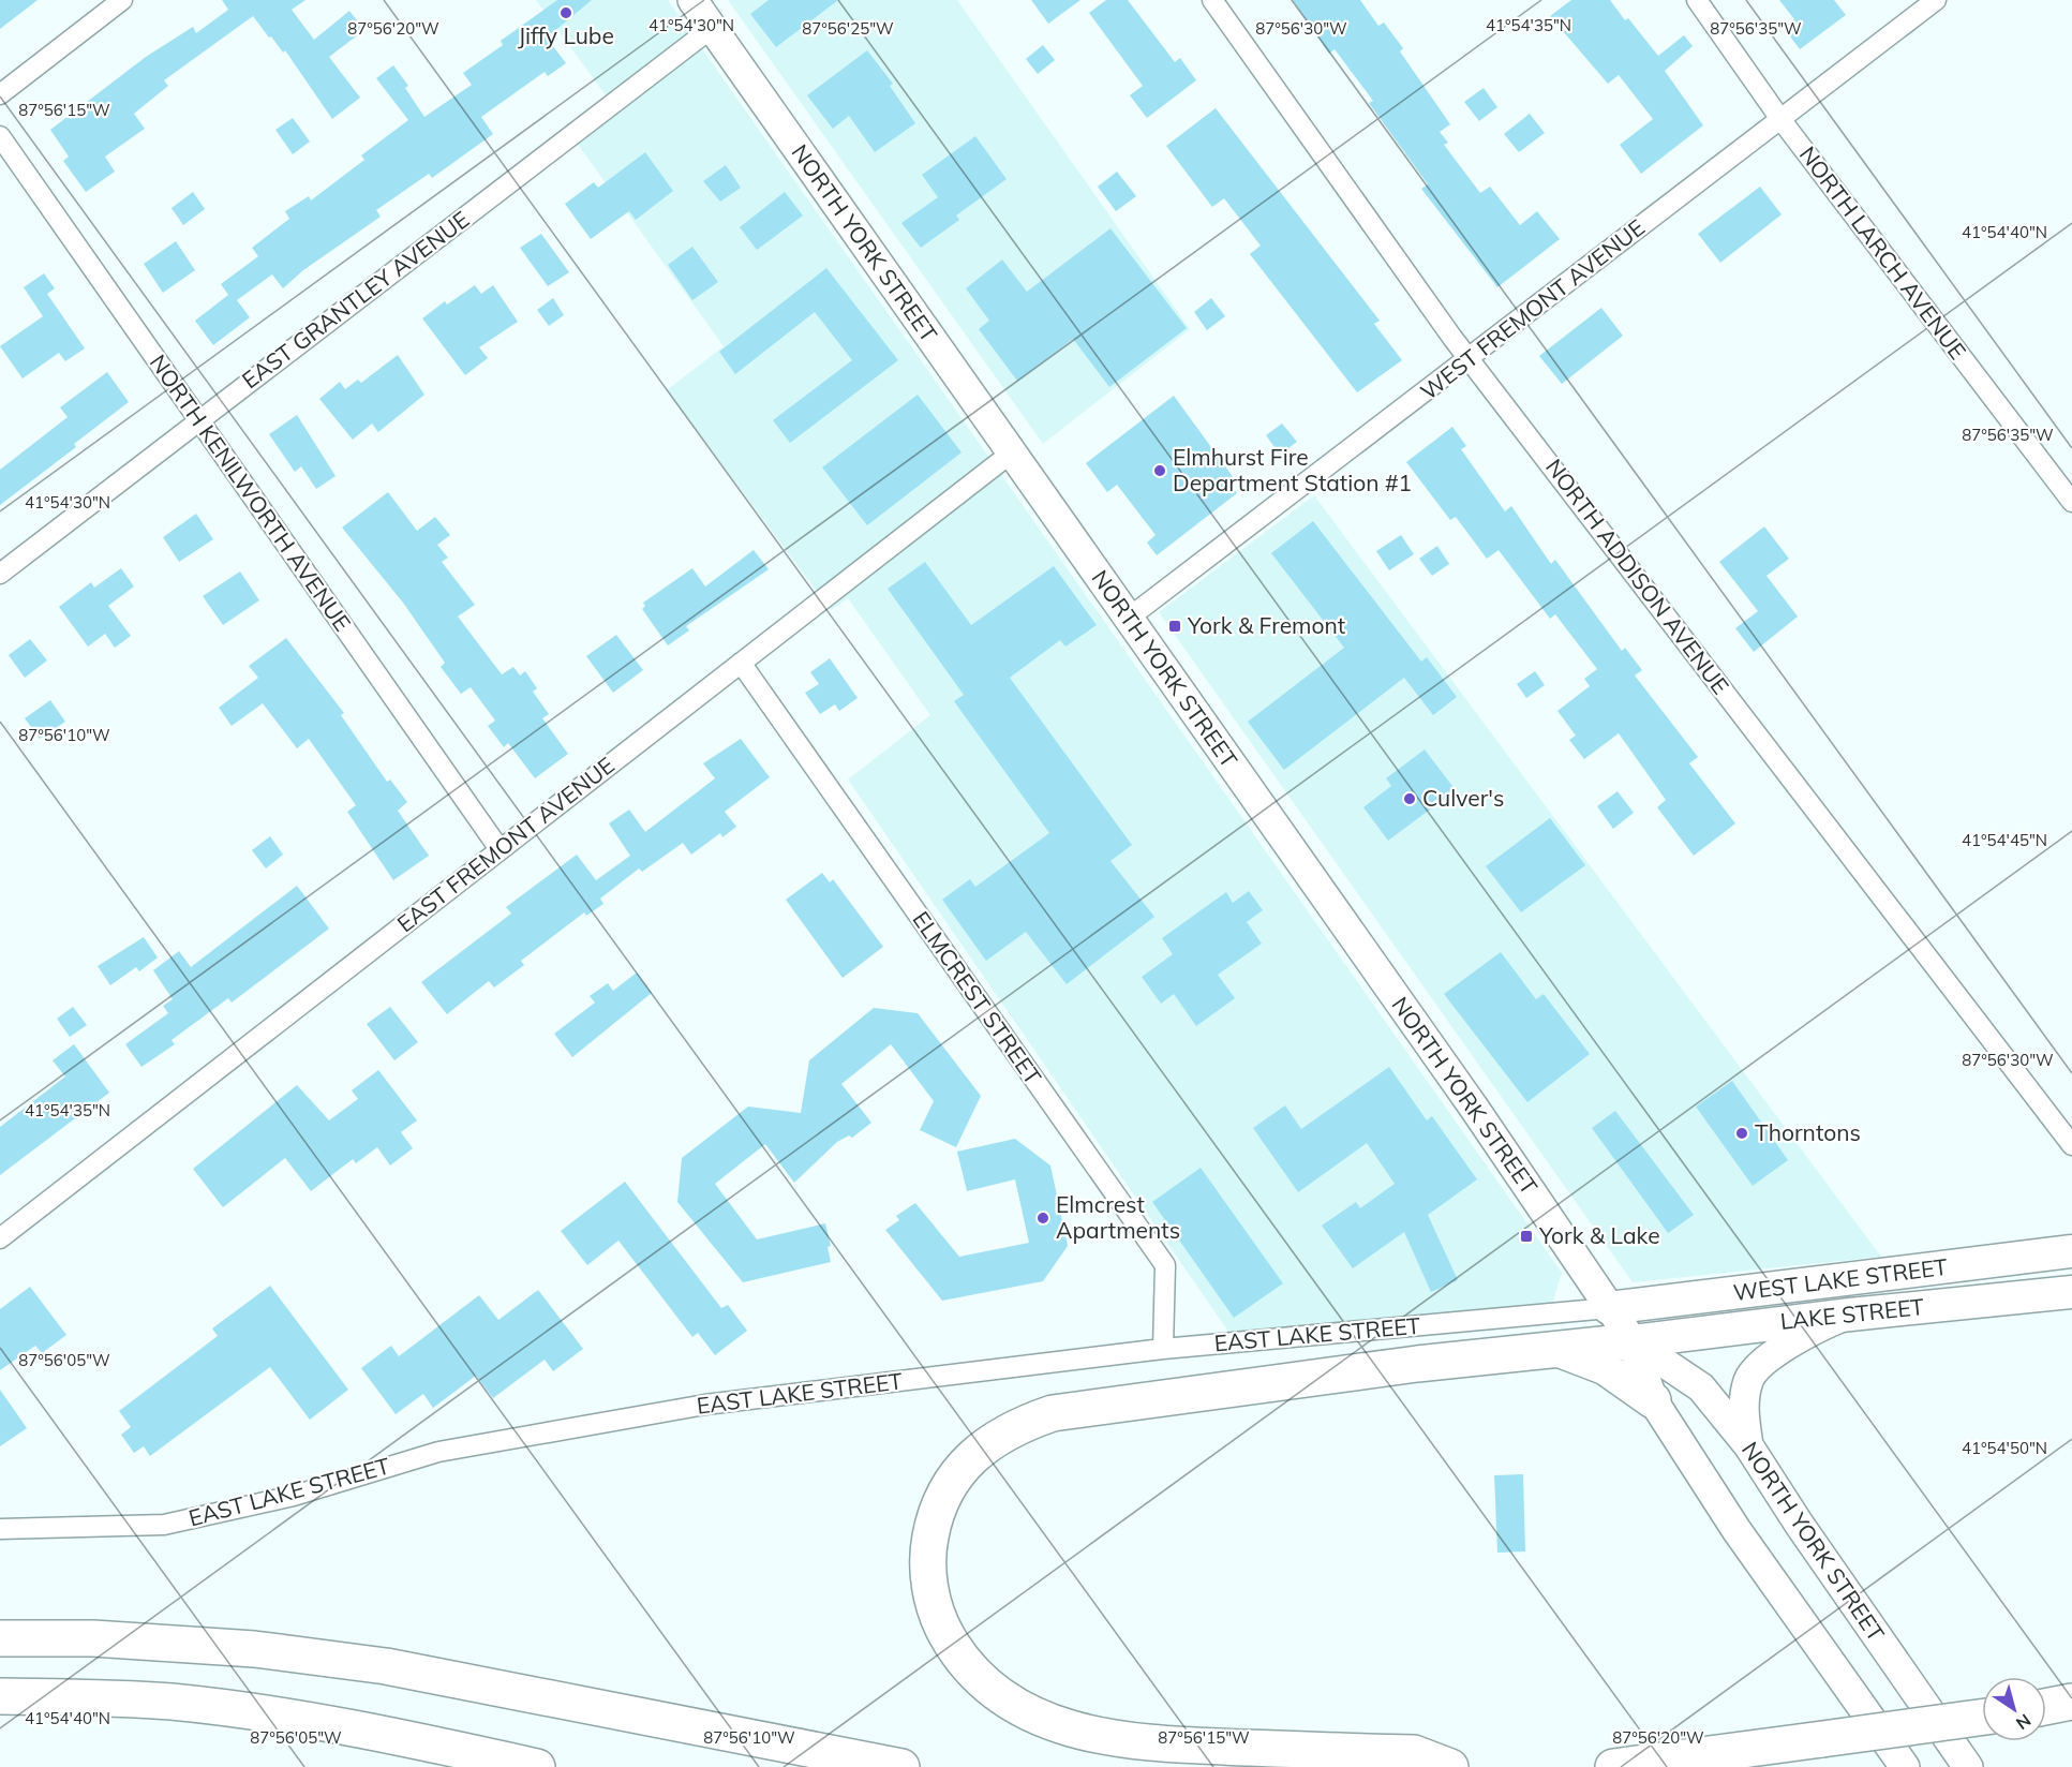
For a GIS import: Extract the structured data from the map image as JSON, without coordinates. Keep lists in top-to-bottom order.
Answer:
{
  "streets": {
    "main road": ["NORTH YORK STREET", "WEST LAKE STREET", "LAKE STREET"],
    "street": [
      "NORTH LARCH AVENUE",
      "EAST GRANTLEY AVENUE",
      "WEST FREMONT AVENUE",
      "NORTH KENILWORTH AVENUE",
      "NORTH ADDISON AVENUE",
      "EAST FREMONT AVENUE",
      "ELMCREST STREET",
      "EAST LAKE STREET"
    ]
  },
  "crossings": [
    ["NORTH YORK STREET", "EAST GRANTLEY AVENUE"],
    ["NORTH YORK STREET", "WEST FREMONT AVENUE"],
    ["NORTH YORK STREET", "EAST FREMONT AVENUE"],
    ["NORTH YORK STREET", "WEST LAKE STREET"],
    ["NORTH YORK STREET", "LAKE STREET"],
    ["NORTH YORK STREET", "EAST LAKE STREET"],
    ["NORTH LARCH AVENUE", "WEST FREMONT AVENUE"],
    ["EAST GRANTLEY AVENUE", "NORTH KENILWORTH AVENUE"],
    ["WEST FREMONT AVENUE", "NORTH ADDISON AVENUE"],
    ["NORTH KENILWORTH AVENUE", "EAST FREMONT AVENUE"],
    ["EAST FREMONT AVENUE", "ELMCREST STREET"],
    ["ELMCREST STREET", "EAST LAKE STREET"],
    ["WEST LAKE STREET", "EAST LAKE STREET"]
  ],
  "places": {
    "other": [
      "Jiffy Lube",
      "Elmhurst Fire Department Station #1",
      "Culver's",
      "Thorntons",
      "Elmcrest Apartments"
    ],
    "transit": ["York & Fremont", "York & Lake"]
  },
  "north": "bottom right",
  "coordinates": [
    "41°54'30\"N",
    "41°54'35\"N",
    "87°56'20\"W",
    "87°56'25\"W",
    "87°56'30\"W",
    "87°56'35\"W",
    "87°56'15\"W",
    "41°54'40\"N",
    "87°56'10\"W",
    "41°54'45\"N",
    "87°56'05\"W",
    "41°54'50\"N"
  ]
}
